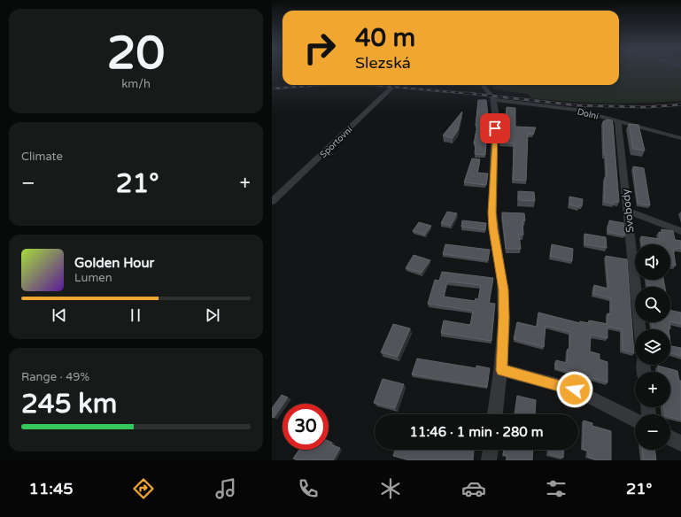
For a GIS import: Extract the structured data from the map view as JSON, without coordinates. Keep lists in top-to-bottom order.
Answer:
{
  "streets": {
    "street": ["Dolní", "Sportovní", "Svobody"]
  },
  "crossings": [
    ["Dolní", "Svobody"]
  ],
  "page": {
    "tile": [
      ["20", "km/h"],
      "Climate",
      ["Range · 49%", "245 km"]
    ],
    "turn": ["40 m", "Slezská"],
    "heat": ["−", "21°", "+"],
    "map_buttons": ["+", "−"],
    "song": ["Golden Hour", "Lumen"],
    "limit": "30",
    "trip": "11:46 · 1 min · 280 m",
    "tabs": ["11:45", "21°"]
  }
}
